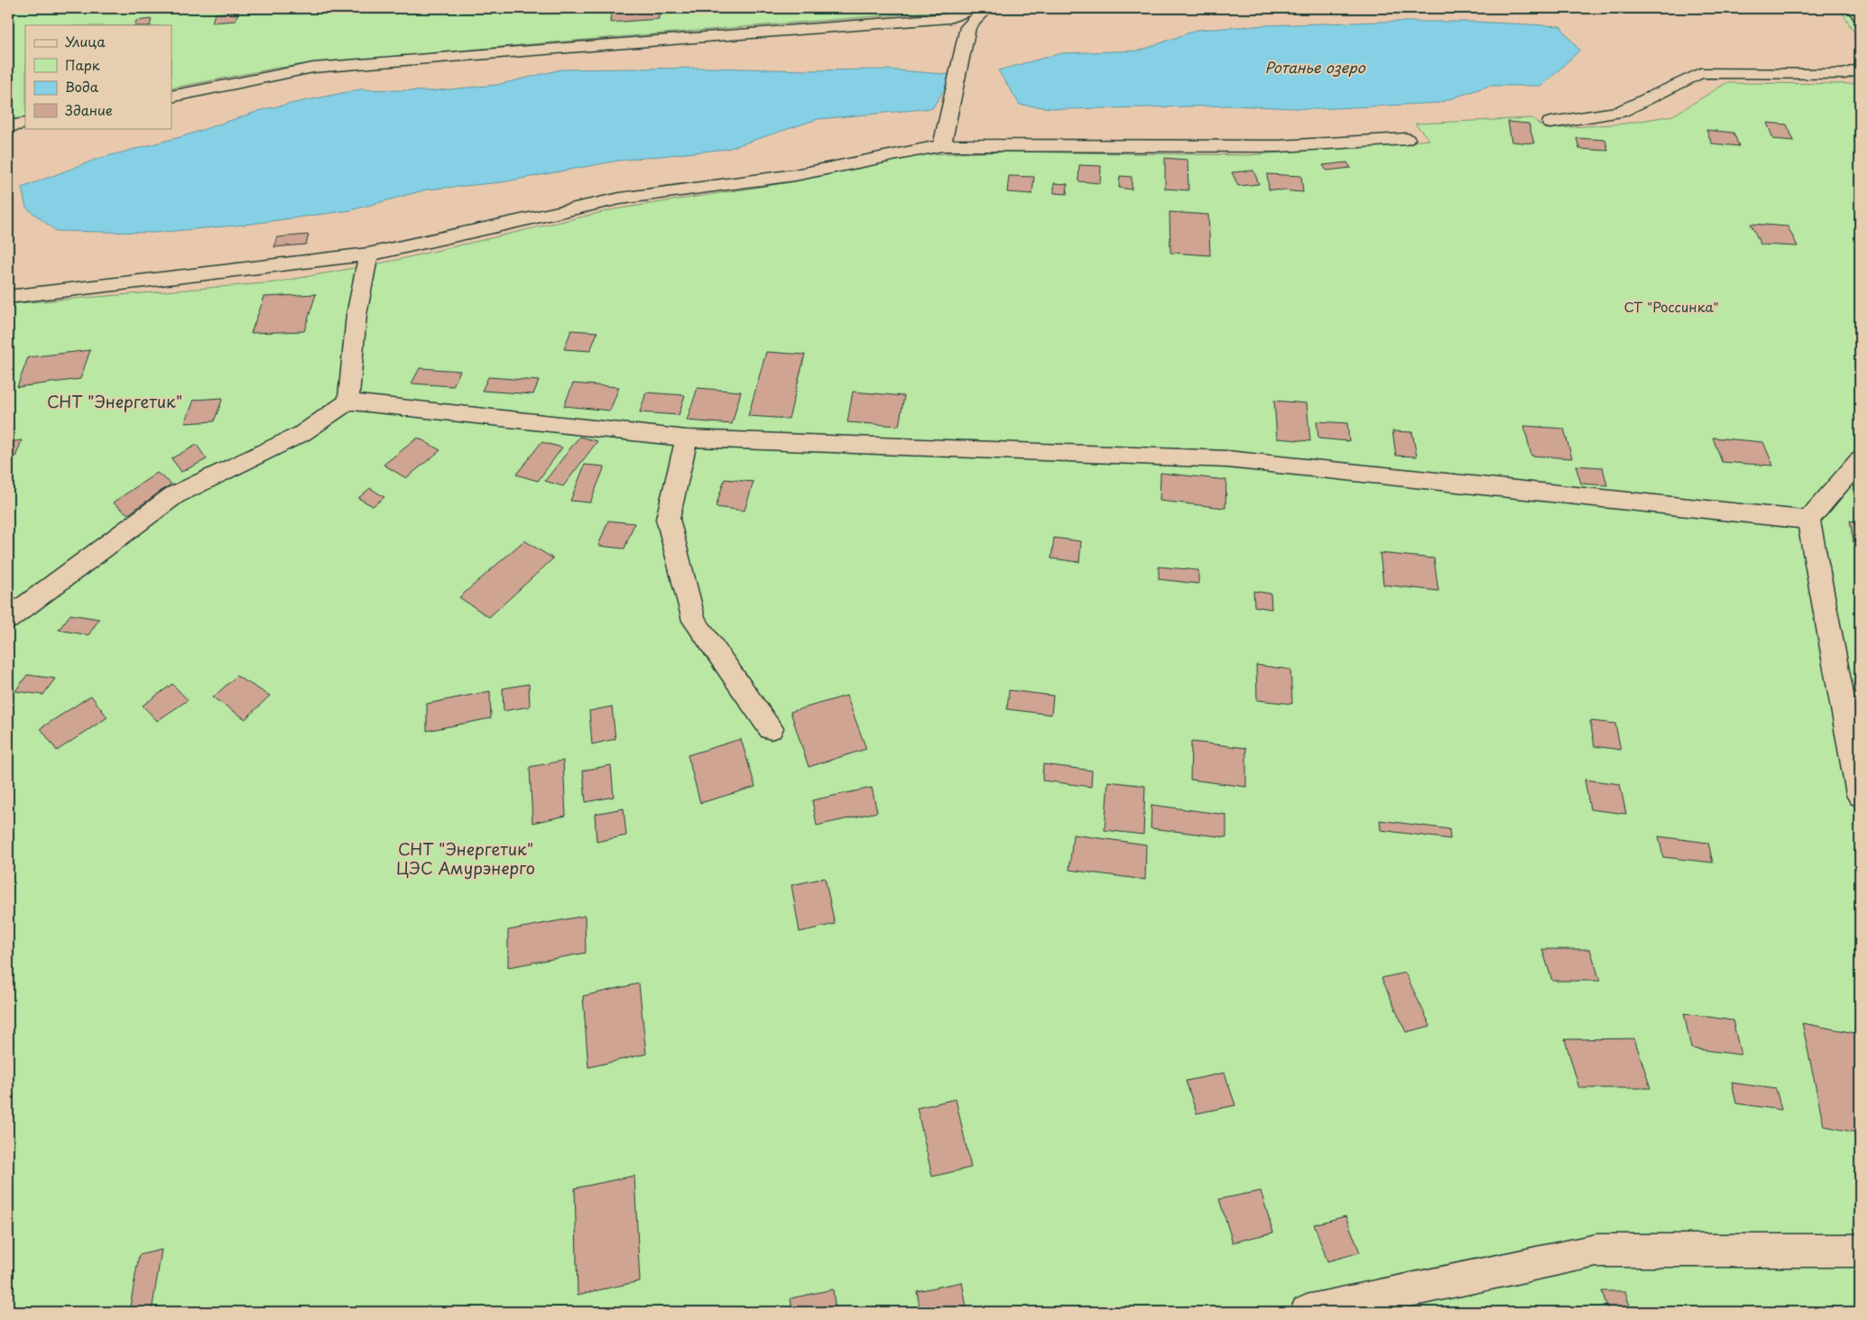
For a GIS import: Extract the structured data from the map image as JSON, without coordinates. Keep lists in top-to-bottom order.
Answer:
{
  "water": ["Ротанье озеро"],
  "parks": ["СТ \"Россинка\"", "СНТ \"Энергетик\"", "СНТ \"Энергетик\" ЦЭС Амурэнерго"],
  "legend": [
    "Улица",
    "Парк",
    "Вода",
    "Здание"
  ]
}
